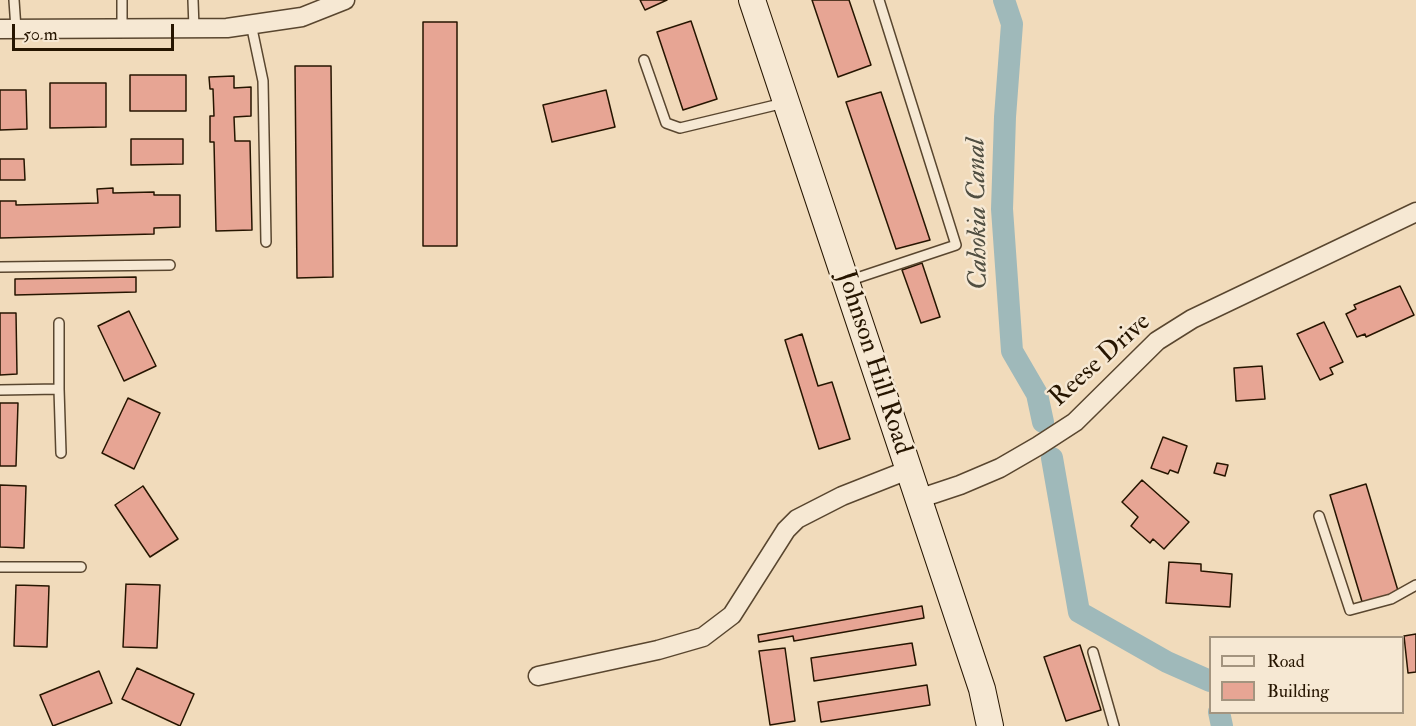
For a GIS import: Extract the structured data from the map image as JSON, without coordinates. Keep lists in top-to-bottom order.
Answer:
{
  "streets": {
    "street": ["Reese Drive", "Johnson Hill Road"]
  },
  "crossings": [
    ["Reese Drive", "Johnson Hill Road"]
  ],
  "water": ["Cahokia Canal"],
  "legend": ["Road", "Building"],
  "scale_bar": "50 m"
}
